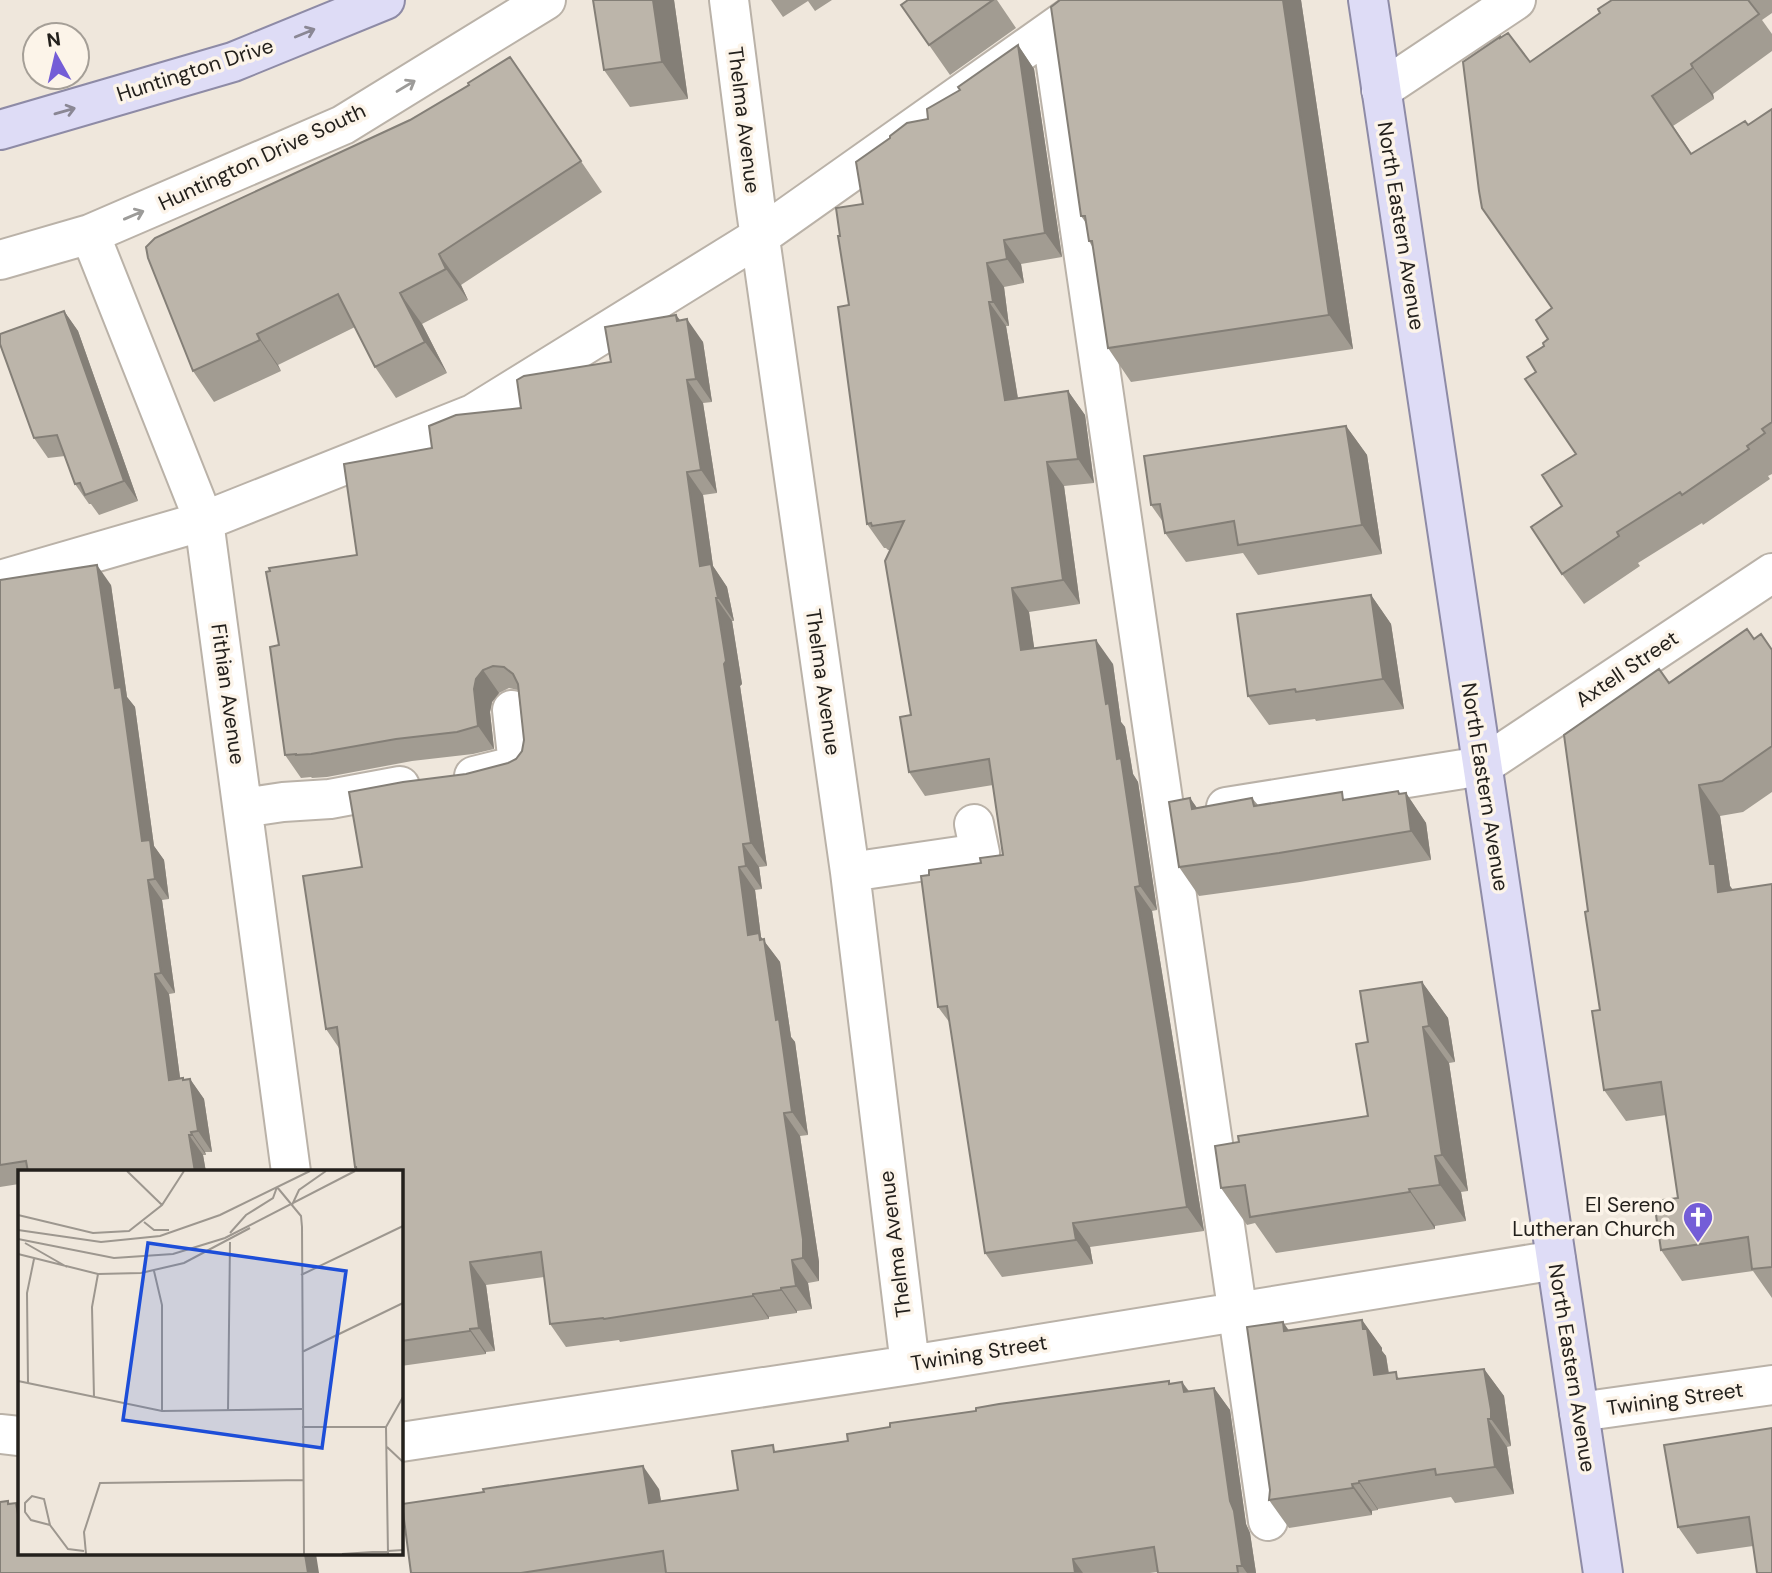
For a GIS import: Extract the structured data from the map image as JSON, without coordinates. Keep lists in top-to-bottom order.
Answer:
{
  "streets": {
    "main road": ["Huntington Drive", "North Eastern Avenue"],
    "street": [
      "Thelma Avenue",
      "Huntington Drive South",
      "Axtell Street",
      "Fithian Avenue",
      "Twining Street"
    ]
  },
  "crossings": [
    ["Thelma Avenue", "Twining Street"],
    ["Huntington Drive South", "Fithian Avenue"],
    ["North Eastern Avenue", "Axtell Street"],
    ["North Eastern Avenue", "Twining Street"]
  ],
  "one_way": ["Huntington Drive"],
  "places": {
    "church": ["El Sereno Lutheran Church"]
  },
  "north": "top"
}
